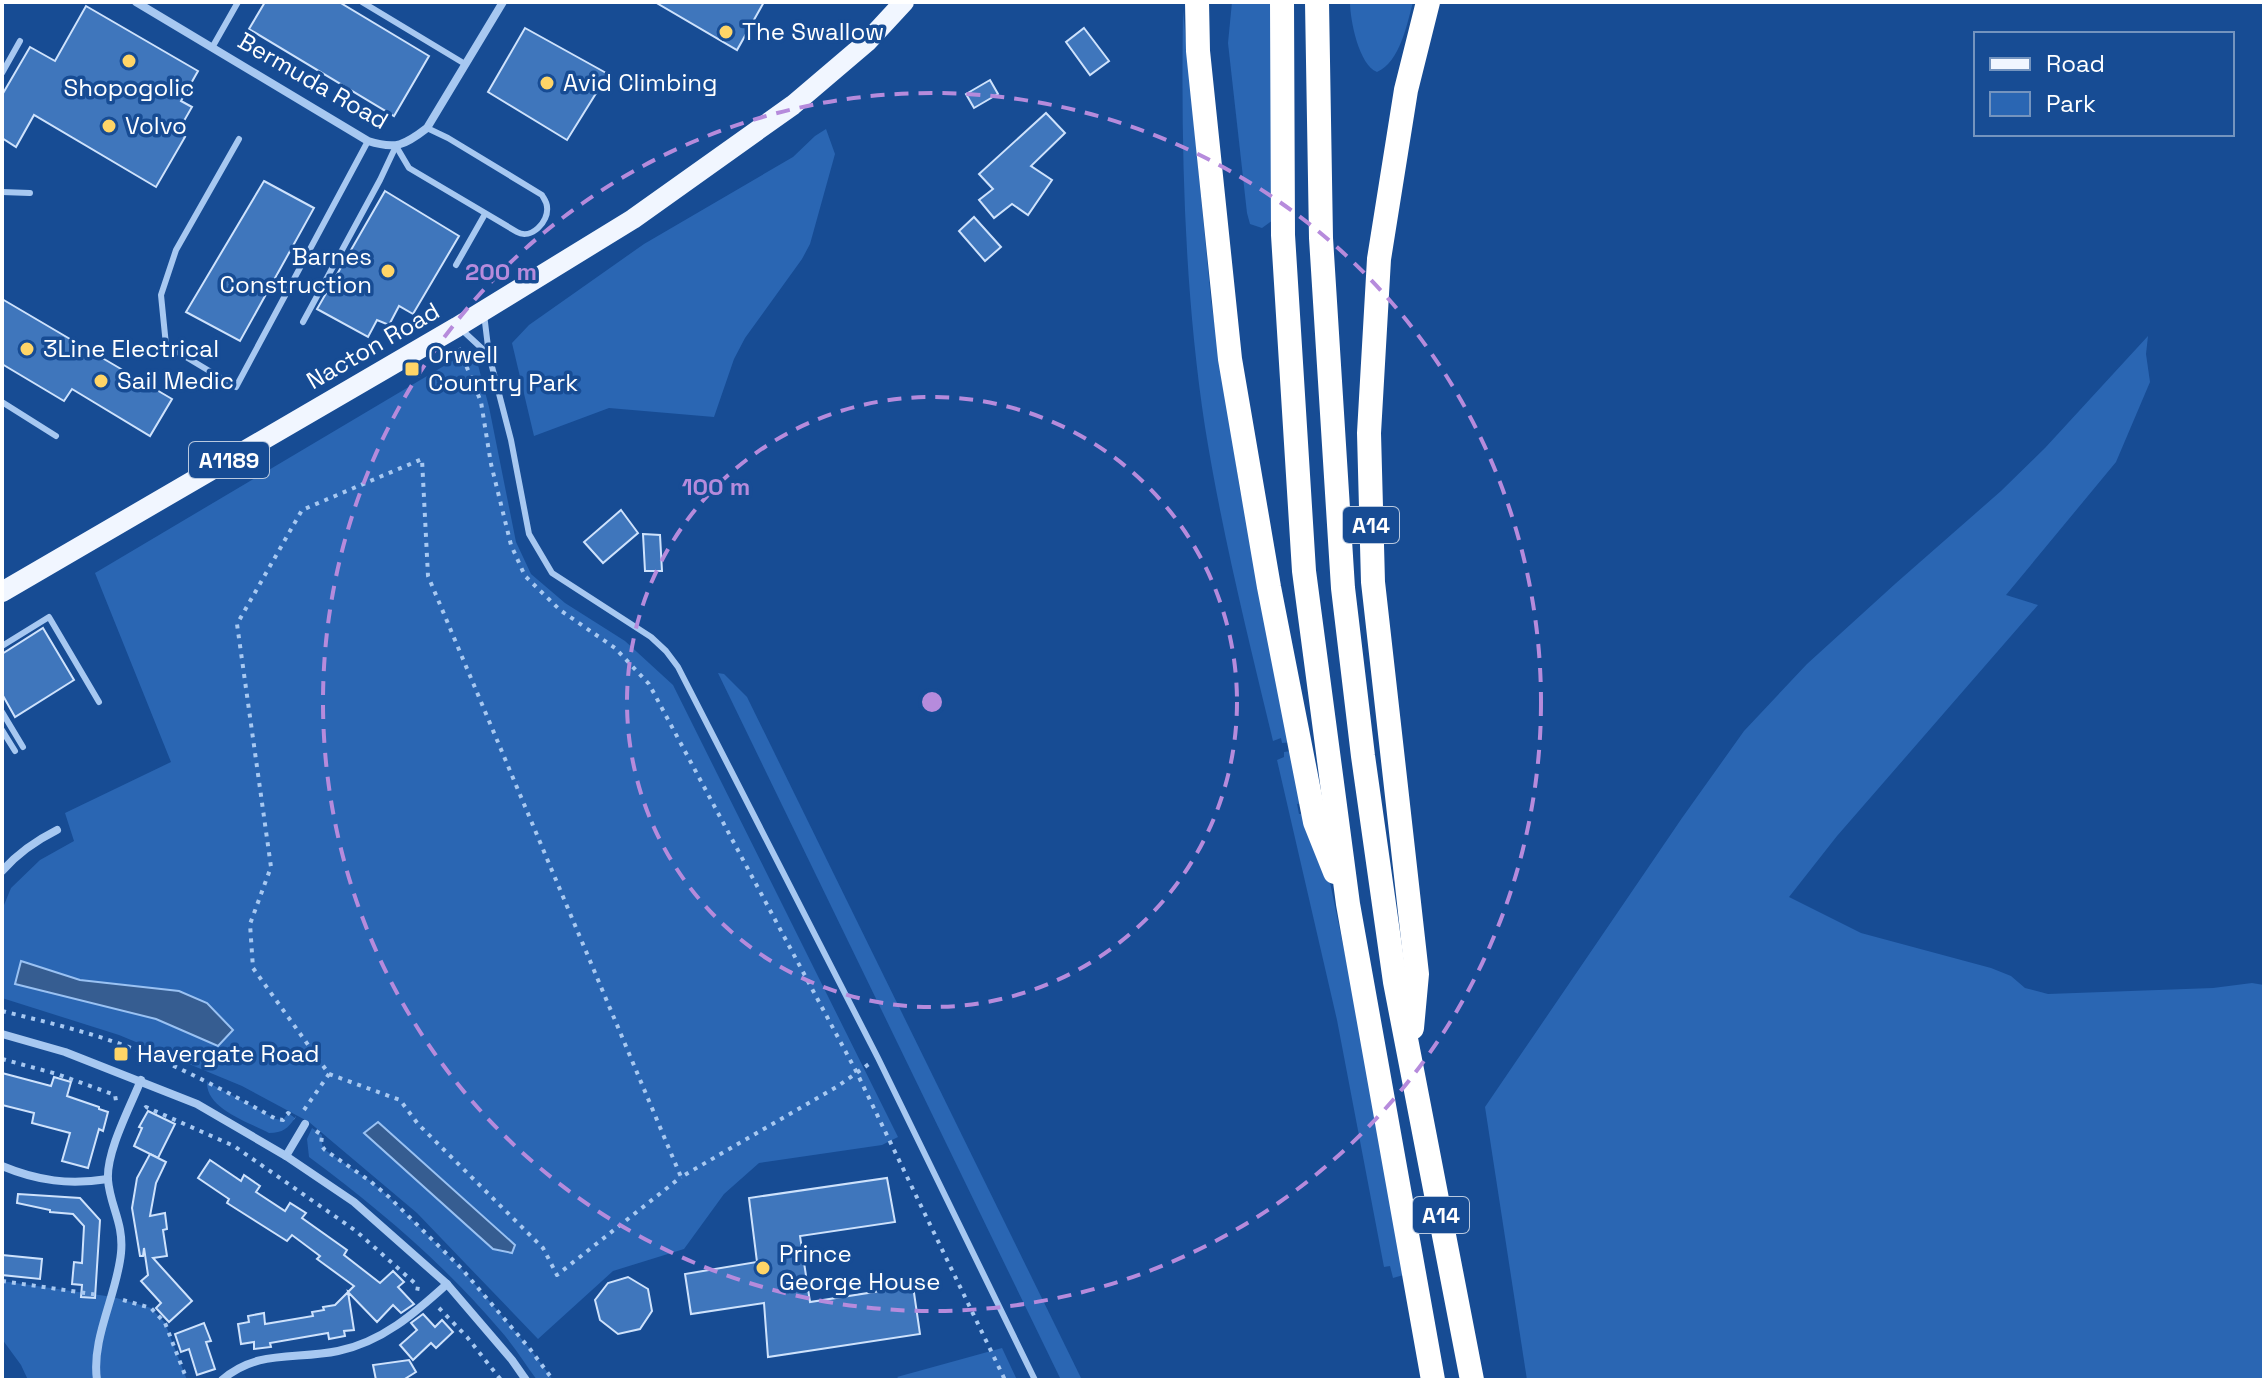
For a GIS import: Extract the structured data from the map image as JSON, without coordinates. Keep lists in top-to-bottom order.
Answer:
{
  "streets": {
    "highway": ["A14"],
    "main road": ["Nacton Road", "A1189"],
    "street": ["Bermuda Road"]
  },
  "places": {
    "other": [
      "The Swallow",
      "Shopogolic",
      "Avid Climbing",
      "Volvo",
      "Barnes Construction",
      "3Line Electrical",
      "Sail Medic",
      "Prince George House"
    ],
    "transit": ["Orwell Country Park", "Havergate Road"]
  },
  "legend": ["Road", "Park"],
  "rings": ["200 m", "100 m"]
}
